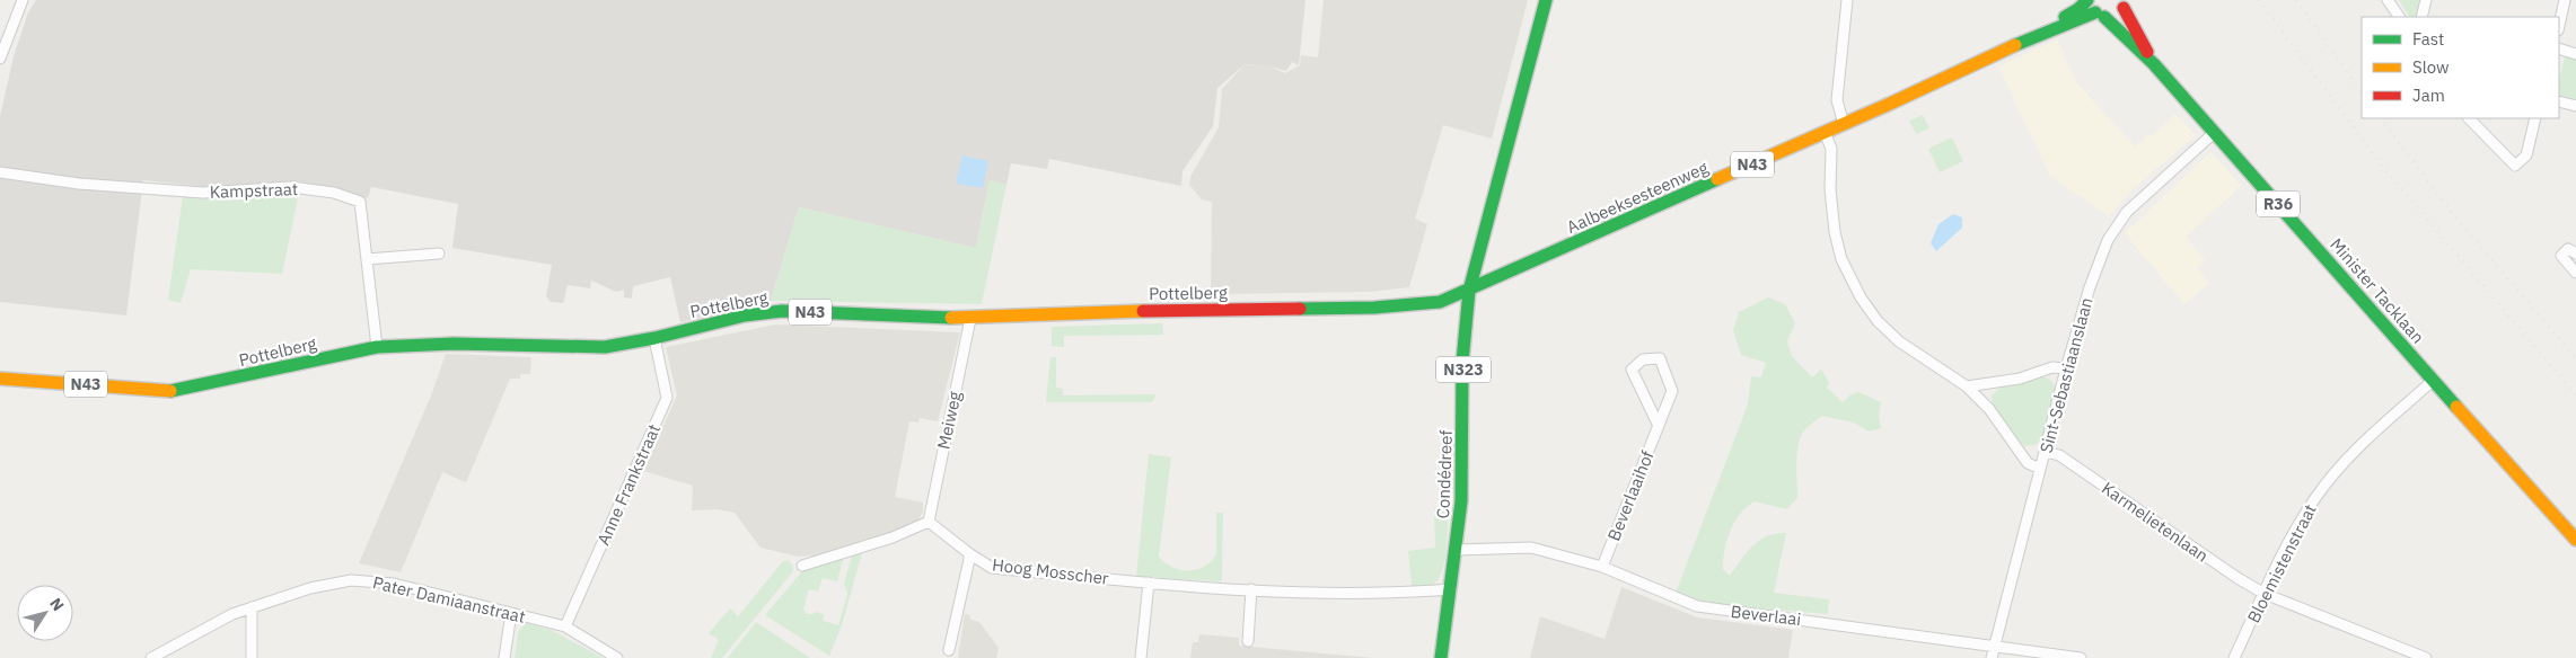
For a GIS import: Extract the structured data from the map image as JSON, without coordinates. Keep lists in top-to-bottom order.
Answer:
{
  "streets": {
    "main road": [
      "N43",
      "Aalbeeksesteenweg",
      "R36",
      "Minister Tacklaan",
      "Pottelberg",
      "N323",
      "Condédreef"
    ],
    "street": [
      "Kampstraat",
      "Sint-Sebastiaanslaan",
      "Meiweg",
      "Anne Frankstraat",
      "Beverlaaihof",
      "Karmelietenlaan",
      "Bloemistenstraat",
      "Hoog Mosscher",
      "Pater Damiaanstraat",
      "Beverlaai"
    ]
  },
  "crossings": [
    ["Kampstraat", "Pottelberg"],
    ["Aalbeeksesteenweg", "R36"],
    ["Aalbeeksesteenweg", "Minister Tacklaan"],
    ["Aalbeeksesteenweg", "Pottelberg"],
    ["Aalbeeksesteenweg", "Condédreef"],
    ["R36", "Minister Tacklaan"],
    ["Minister Tacklaan", "Sint-Sebastiaanslaan"],
    ["Minister Tacklaan", "Bloemistenstraat"],
    ["Pottelberg", "Meiweg"],
    ["Pottelberg", "Condédreef"],
    ["Pottelberg", "Anne Frankstraat"],
    ["Sint-Sebastiaanslaan", "Karmelietenlaan"],
    ["Sint-Sebastiaanslaan", "Beverlaai"],
    ["Meiweg", "Hoog Mosscher"],
    ["Condédreef", "Hoog Mosscher"],
    ["Condédreef", "Beverlaai"],
    ["Anne Frankstraat", "Pater Damiaanstraat"],
    ["Beverlaaihof", "Beverlaai"],
    ["Karmelietenlaan", "Bloemistenstraat"]
  ],
  "legend": ["Fast", "Slow", "Jam"],
  "north": "top right"
}
